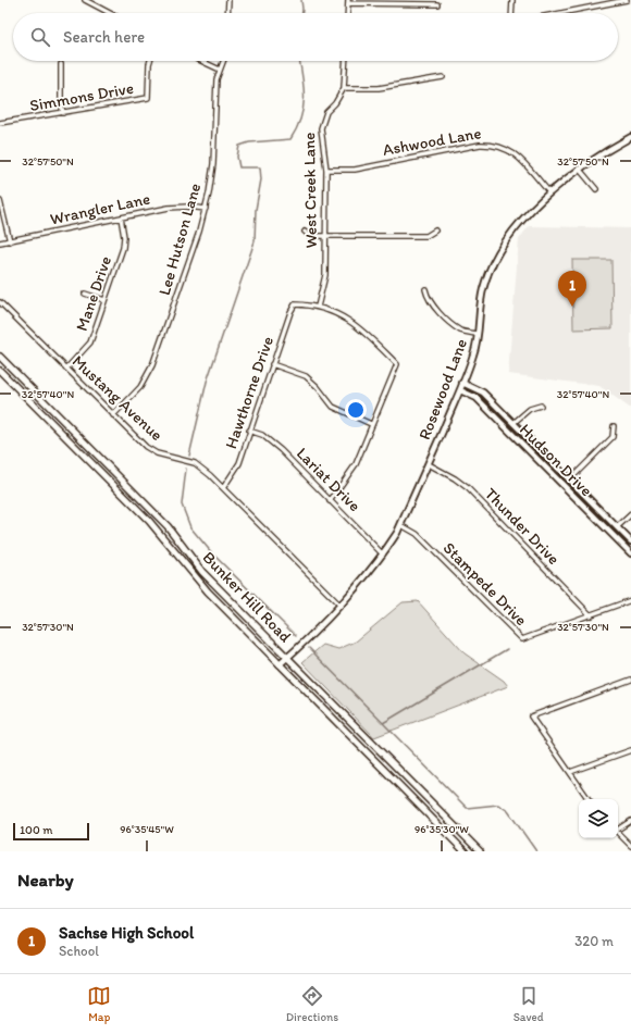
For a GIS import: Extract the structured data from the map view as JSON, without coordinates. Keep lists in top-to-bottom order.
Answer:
{
  "streets": {
    "main road": ["Bunker Hill Road"],
    "street": [
      "Simmons Drive",
      "Ashwood Lane",
      "West Creek Lane",
      "Wrangler Lane",
      "Lee Hutson Lane",
      "Mane Drive",
      "Rosewood Lane",
      "Hawthorne Drive",
      "Mustang Avenue",
      "Hudson Drive",
      "Lariat Drive",
      "Thunder Drive",
      "Stampede Drive"
    ]
  },
  "crossings": [
    ["Ashwood Lane", "West Creek Lane"],
    ["Ashwood Lane", "Rosewood Lane"],
    ["West Creek Lane", "Hawthorne Drive"],
    ["Wrangler Lane", "Lee Hutson Lane"],
    ["Wrangler Lane", "Mane Drive"],
    ["Lee Hutson Lane", "Mustang Avenue"],
    ["Mane Drive", "Mustang Avenue"],
    ["Rosewood Lane", "Mustang Avenue"],
    ["Rosewood Lane", "Hudson Drive"],
    ["Rosewood Lane", "Lariat Drive"],
    ["Rosewood Lane", "Thunder Drive"],
    ["Rosewood Lane", "Stampede Drive"],
    ["Rosewood Lane", "Bunker Hill Road"],
    ["Hawthorne Drive", "Mustang Avenue"],
    ["Hawthorne Drive", "Lariat Drive"],
    ["Thunder Drive", "Stampede Drive"]
  ],
  "scale_bar": "100 m",
  "page": {
    "search": "Search here",
    "pins": "1",
    "scale": "100 m",
    "heading": "Nearby",
    "list": [
      {
        "mark": "1",
        "name": "Sachse High School",
        "note": "School",
        "value": "320 m"
      }
    ],
    "nav": ["Map", "Directions", "Saved"]
  },
  "coordinates": [
    "32°57'50\"N",
    "32°57'40\"N",
    "32°57'30\"N",
    "96°35'45\"W",
    "96°35'30\"W"
  ]
}
